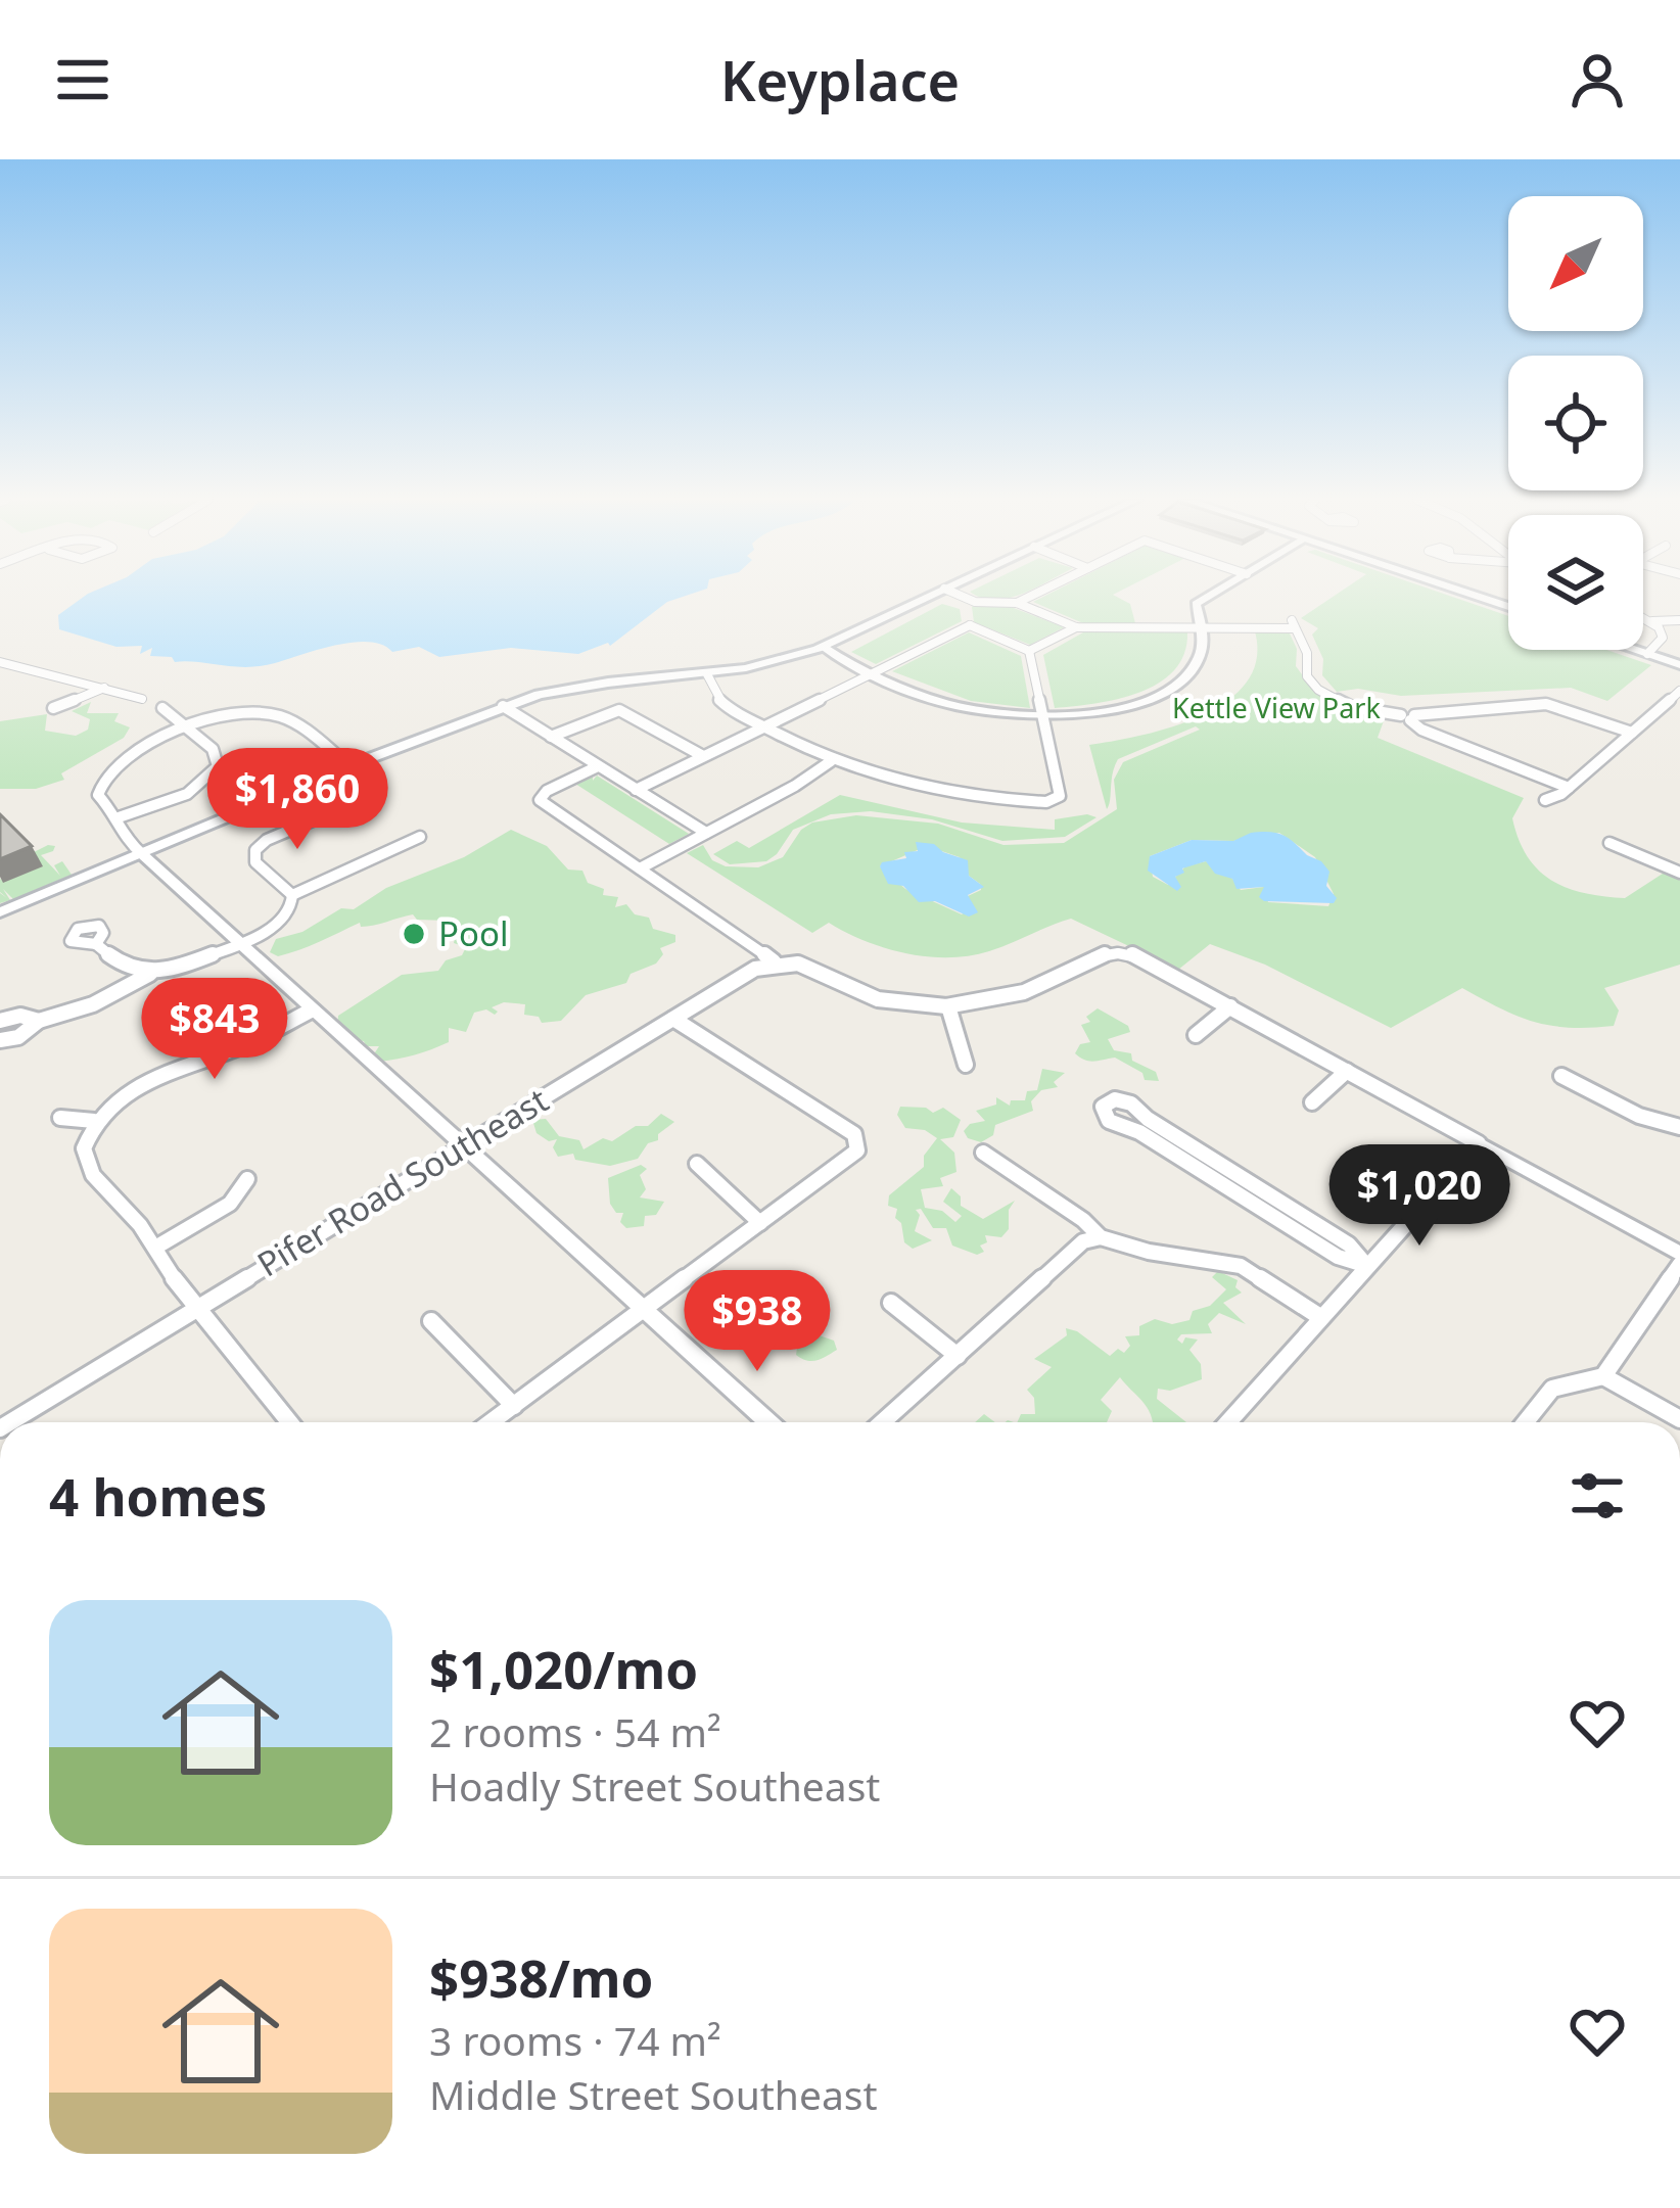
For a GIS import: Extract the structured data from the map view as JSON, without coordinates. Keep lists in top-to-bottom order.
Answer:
{
  "streets": {
    "street": ["Pifer Road Southeast"]
  },
  "parks": ["Kettle View Park"],
  "places": ["Pool"],
  "north": "bottom left",
  "page": {
    "header": "Keyplace",
    "price": [
      "$1,860",
      "$843",
      "$1,020",
      "$938"
    ],
    "heading": "4 homes",
    "list": [
      {
        "name": "$1,020/mo",
        "note": "2 rooms · 54 m² · Hoadly Street Southeast"
      },
      {
        "name": "$938/mo",
        "note": "3 rooms · 74 m² · Middle Street Southeast"
      }
    ]
  }
}
